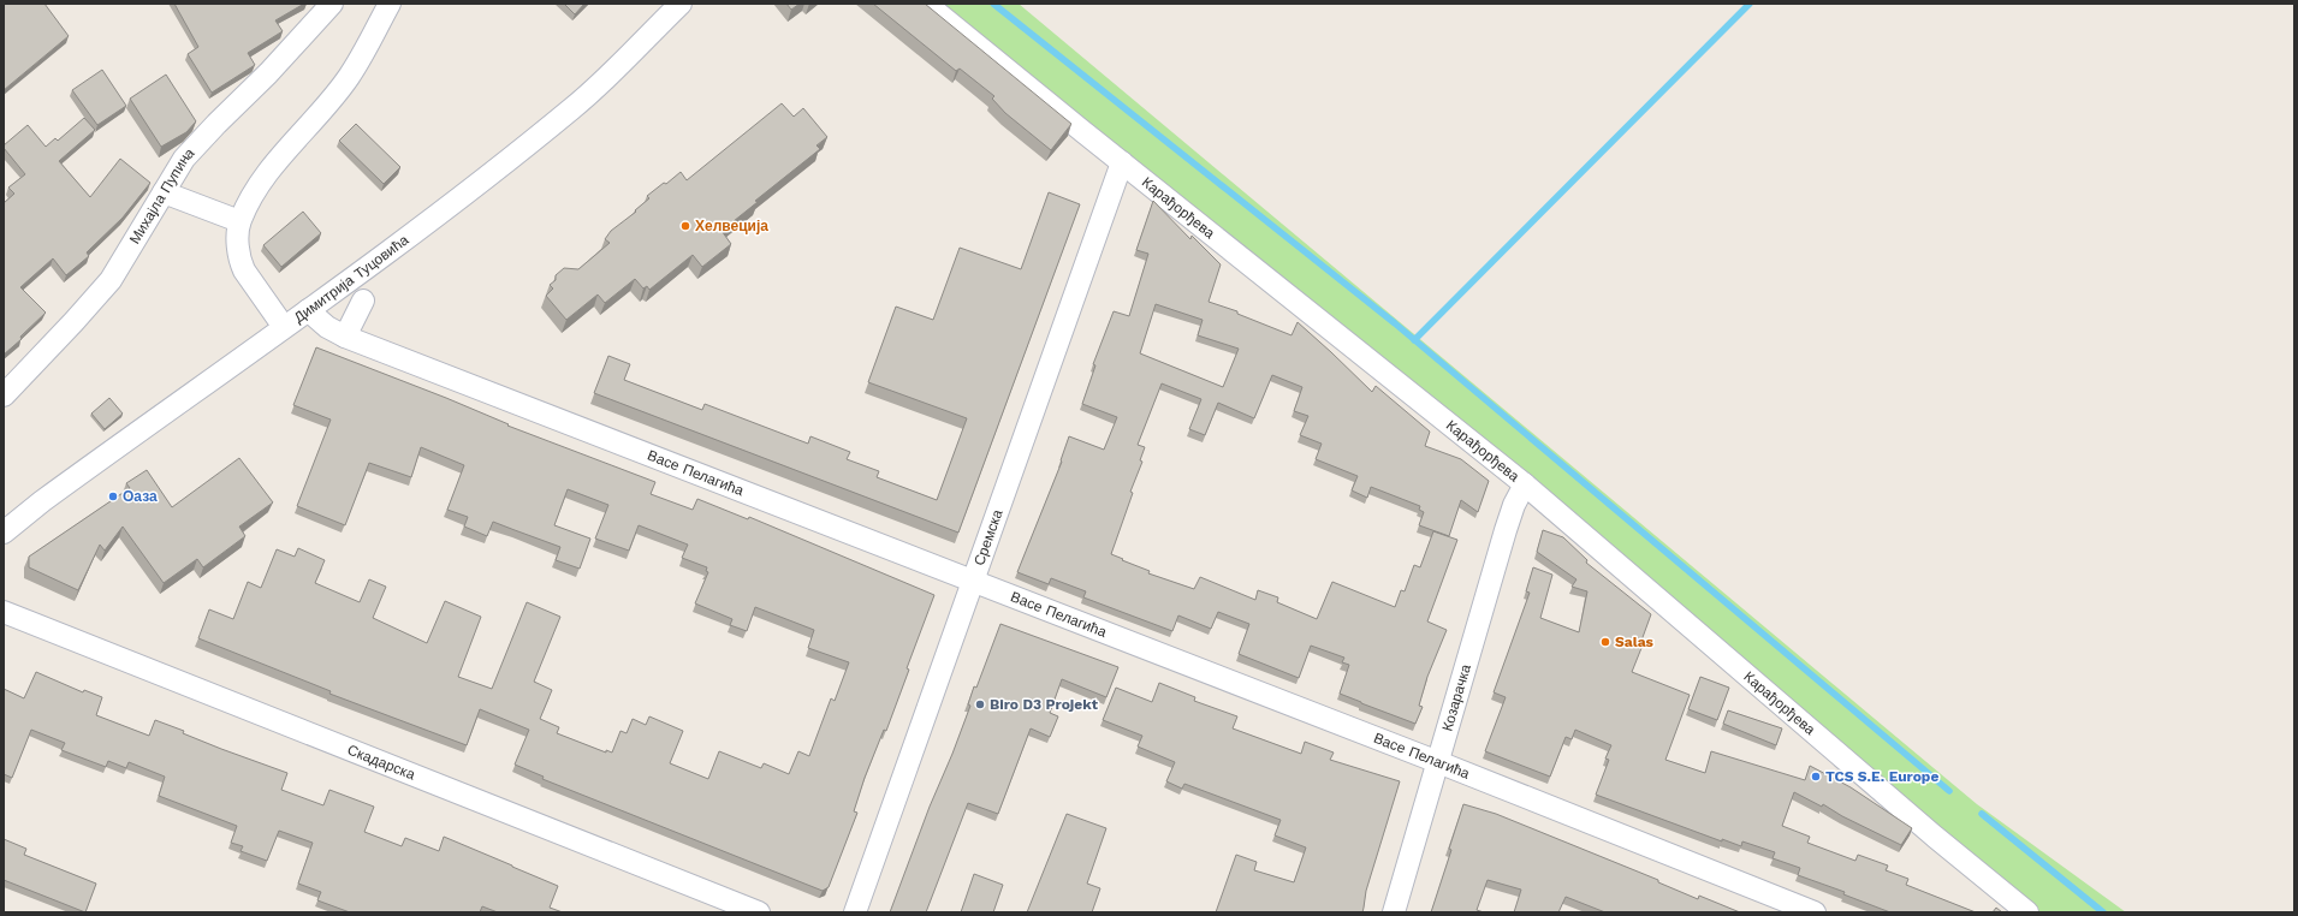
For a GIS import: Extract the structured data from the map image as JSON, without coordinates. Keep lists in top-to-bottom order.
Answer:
{
  "streets": {
    "street": [
      "Михајла Пупина",
      "Карађорђева",
      "Димитрија Туцовића",
      "Васе Пелагића",
      "Сремска",
      "Козарачка",
      "Скадарска"
    ]
  },
  "crossings": [
    ["Карађорђева", "Сремска"],
    ["Карађорђева", "Козарачка"],
    ["Димитрија Туцовића", "Васе Пелагића"],
    ["Васе Пелагића", "Сремска"],
    ["Васе Пелагића", "Козарачка"]
  ],
  "places": [
    "Хелвеција",
    "Оаза",
    "Salas",
    "Biro D3 Projekt",
    "TCS S.E. Europe"
  ]
}
